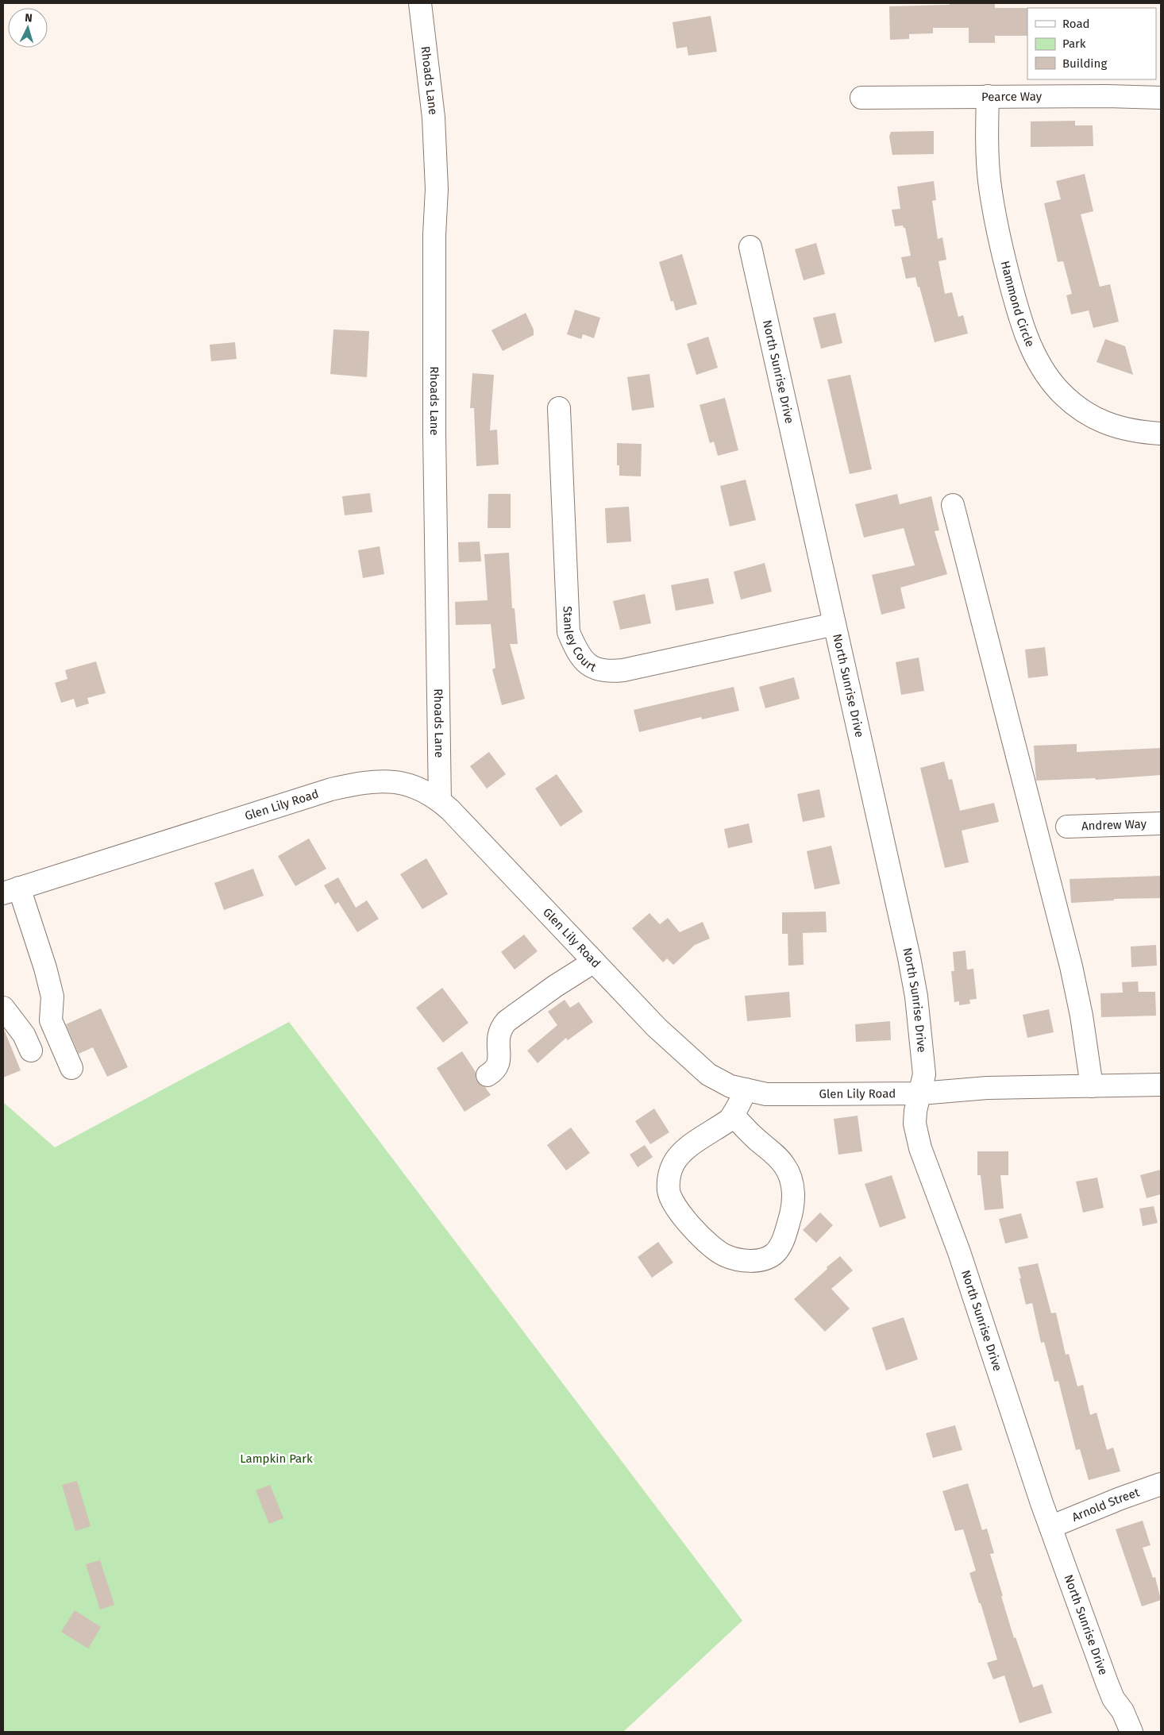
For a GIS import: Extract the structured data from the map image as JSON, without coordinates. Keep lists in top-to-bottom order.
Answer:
{
  "streets": {
    "street": [
      "Rhoads Lane",
      "Pearce Way",
      "Hammond Circle",
      "North Sunrise Drive",
      "Stanley Court",
      "Glen Lily Road",
      "Andrew Way",
      "Arnold Street"
    ]
  },
  "crossings": [
    ["Rhoads Lane", "Glen Lily Road"],
    ["Pearce Way", "Hammond Circle"],
    ["North Sunrise Drive", "Stanley Court"],
    ["North Sunrise Drive", "Glen Lily Road"],
    ["North Sunrise Drive", "Arnold Street"]
  ],
  "parks": ["Lampkin Park"],
  "legend": ["Road", "Park", "Building"],
  "north": "top"
}
